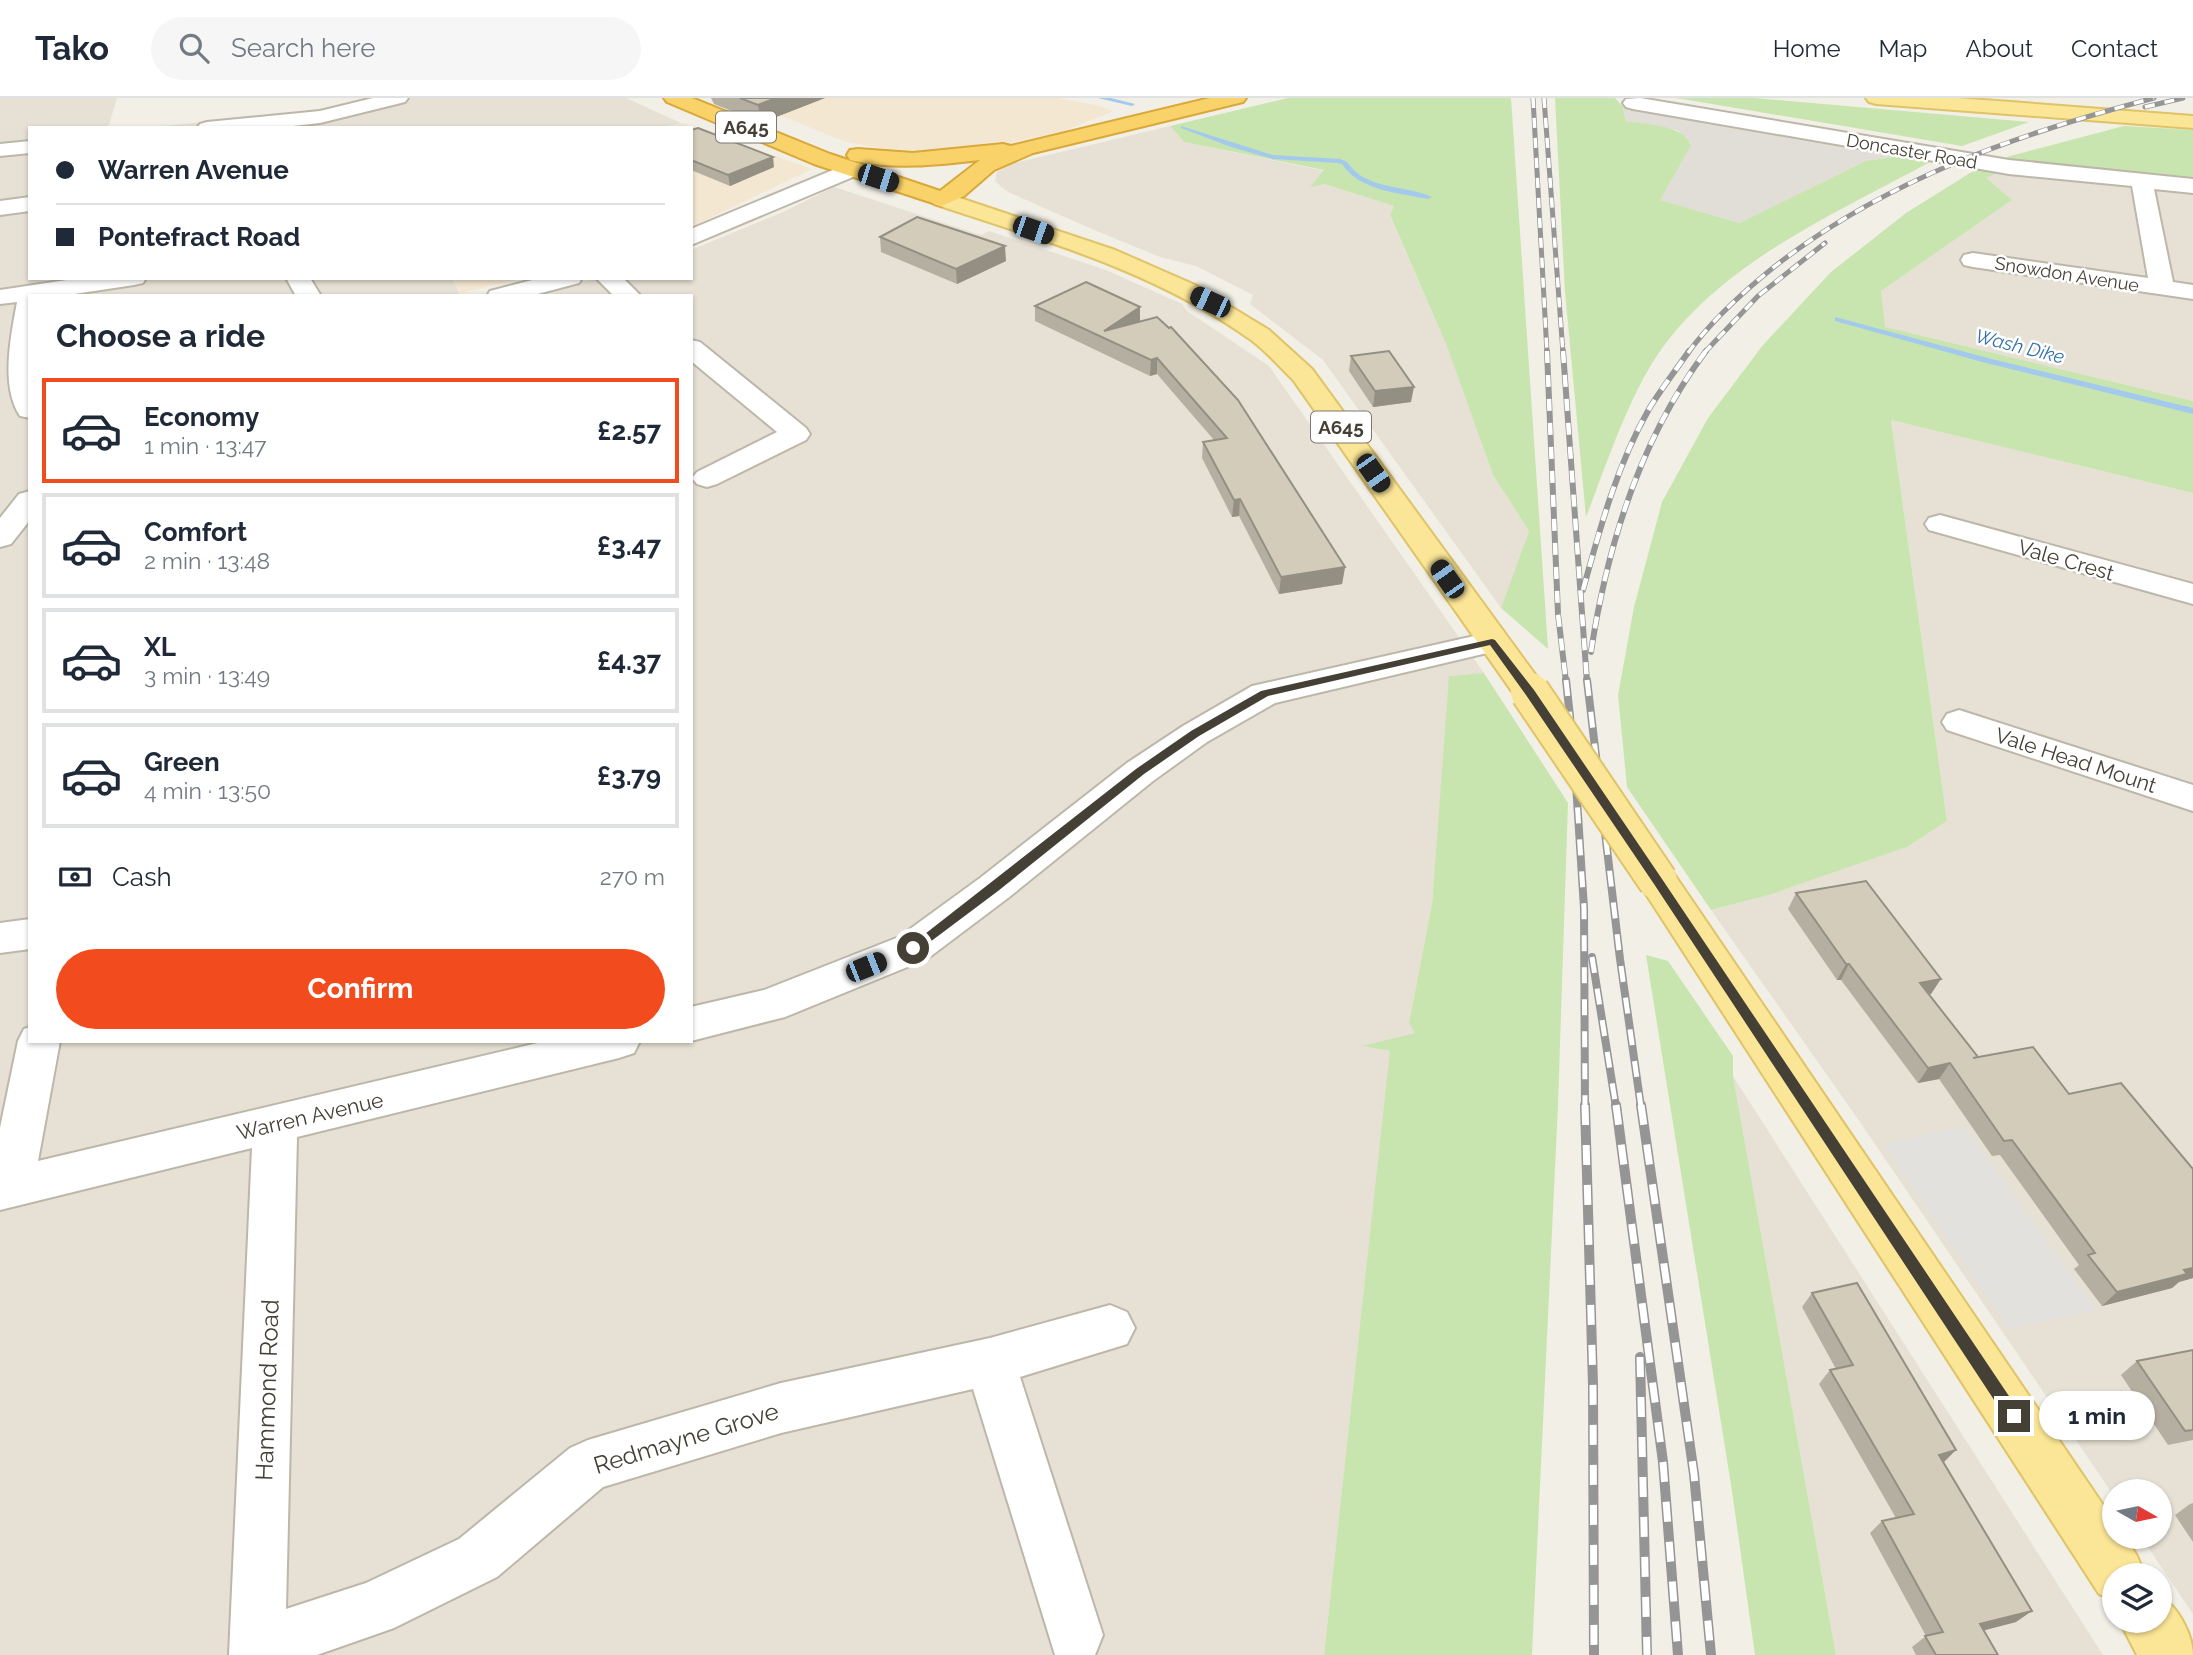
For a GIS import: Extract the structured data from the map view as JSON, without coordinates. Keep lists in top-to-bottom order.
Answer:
{
  "streets": {
    "highway": ["A645"],
    "street": [
      "Doncaster Road",
      "Snowdon Avenue",
      "Vale Crest",
      "Vale Head Mount",
      "Warren Avenue",
      "Hammond Road",
      "Redmayne Grove"
    ]
  },
  "crossings": [
    ["Doncaster Road", "Snowdon Avenue"],
    ["Warren Avenue", "Hammond Road"],
    ["Hammond Road", "Redmayne Grove"]
  ],
  "water": ["Wash Dike"],
  "north": "right",
  "page": {
    "header": "Tako",
    "search": "Search here",
    "nav": [
      "Home",
      "Map",
      "About",
      "Contact"
    ],
    "banner": ["Warren Avenue", "Pontefract Road"],
    "heading": "Choose a ride",
    "list": [
      {
        "name": "Economy",
        "note": "1 min · 13:47",
        "value": "£2.57"
      },
      {
        "name": "Comfort",
        "note": "2 min · 13:48",
        "value": "£3.47"
      },
      {
        "name": "XL",
        "note": "3 min · 13:49",
        "value": "£4.37"
      },
      {
        "name": "Green",
        "note": "4 min · 13:50",
        "value": "£3.79"
      }
    ],
    "pay": ["Cash", "270 m"],
    "buttons": "Confirm",
    "bubble": "1 min"
  }
}
